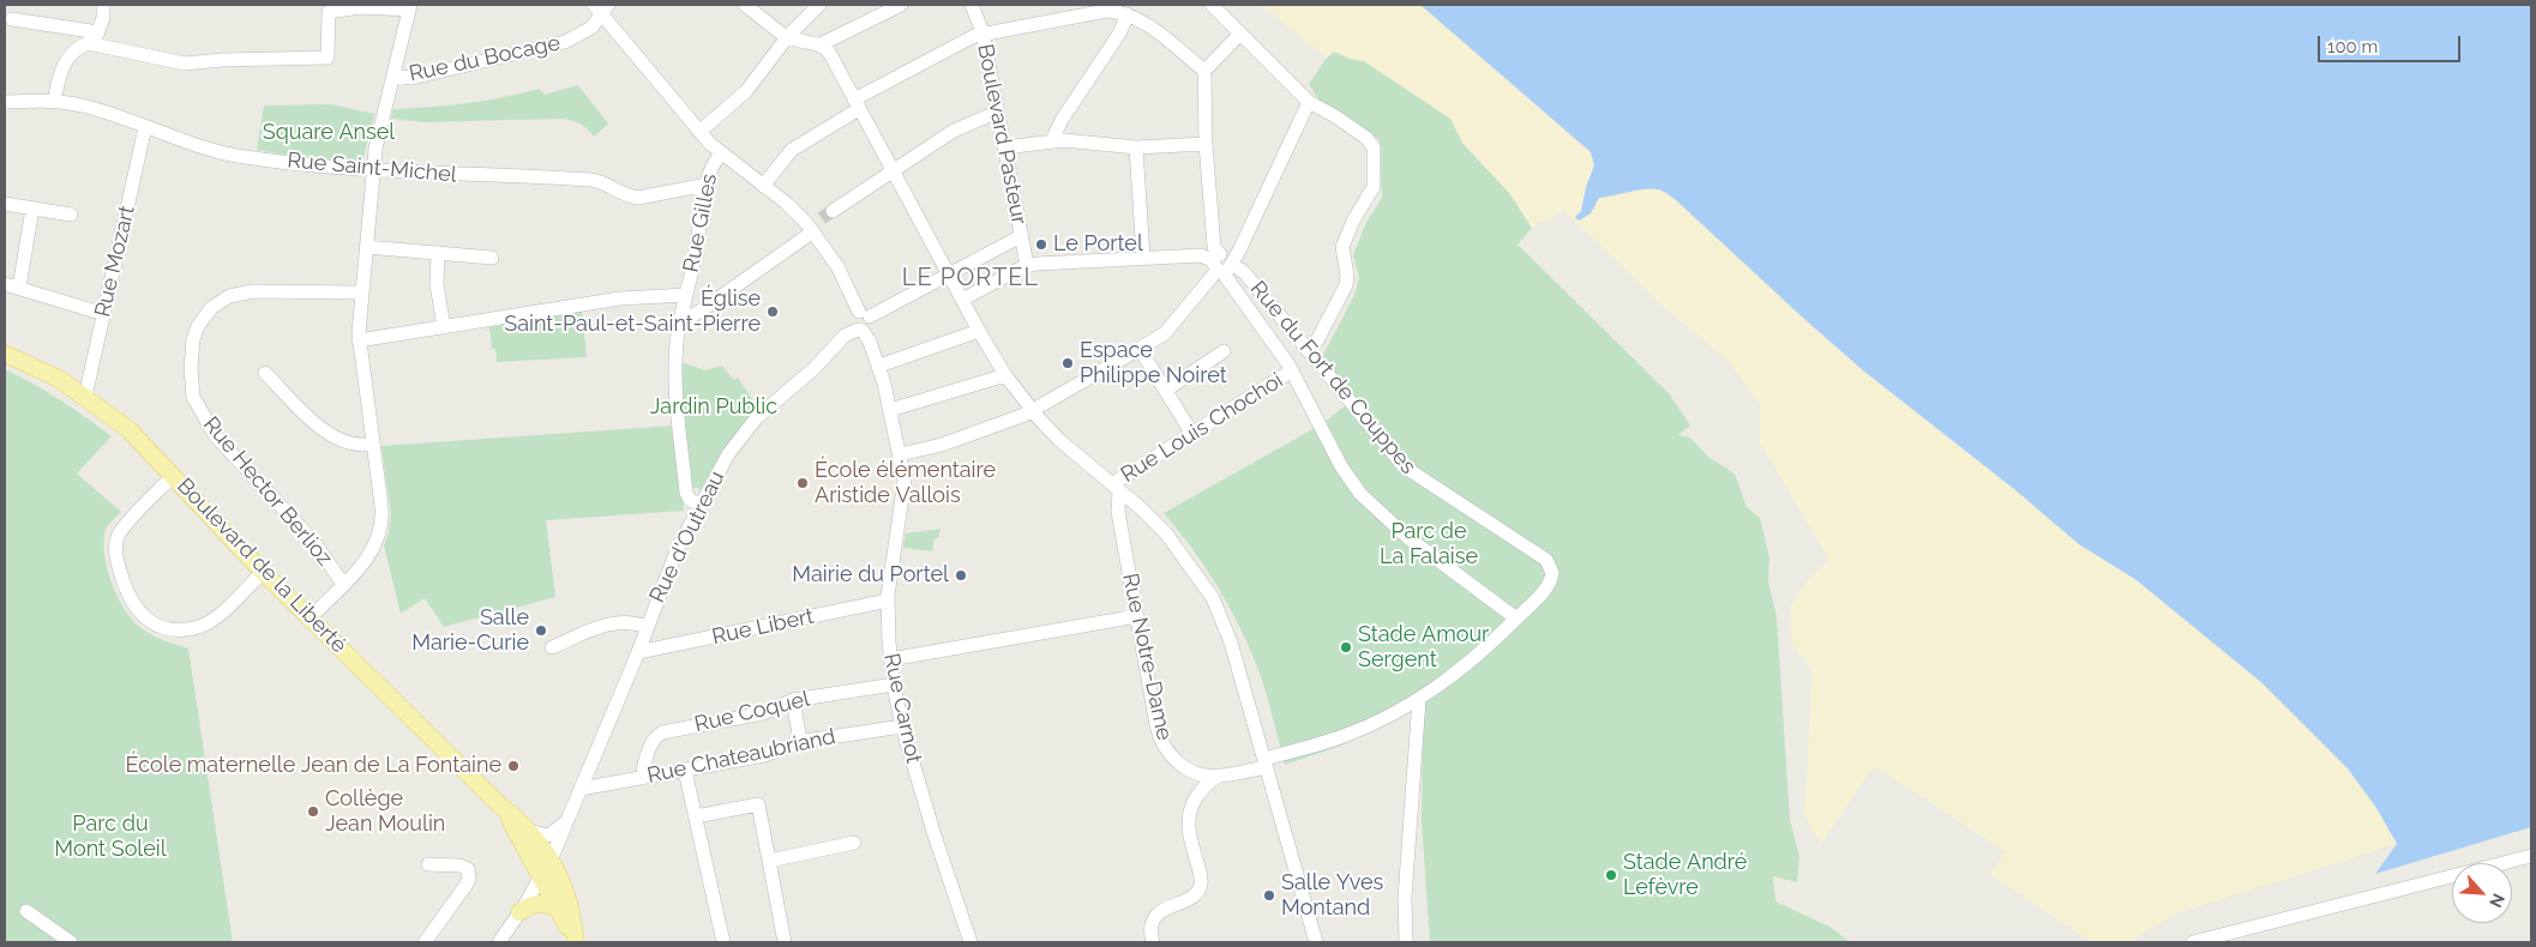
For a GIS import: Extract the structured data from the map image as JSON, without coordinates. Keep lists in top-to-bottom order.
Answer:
{
  "streets": {
    "main road": ["Boulevard de la Liberté"],
    "street": [
      "Rue du Bocage",
      "Boulevard Pasteur",
      "Rue Saint-Michel",
      "Rue Gilles",
      "Rue Mozart",
      "Rue du Fort de Couppes",
      "Rue Louis Chochoi",
      "Rue Hector Berlioz",
      "Rue d'Outreau",
      "Rue Libert",
      "Rue Notre-Dame",
      "Rue Carnot",
      "Rue Coquel",
      "Rue Chateaubriand"
    ]
  },
  "crossings": [
    ["Rue Saint-Michel", "Rue Gilles"],
    ["Rue Saint-Michel", "Rue Mozart"],
    ["Rue Gilles", "Rue d'Outreau"],
    ["Rue Mozart", "Boulevard de la Liberté"],
    ["Rue du Fort de Couppes", "Rue Notre-Dame"],
    ["Rue Louis Chochoi", "Rue Notre-Dame"],
    ["Rue d'Outreau", "Boulevard de la Liberté"],
    ["Rue d'Outreau", "Rue Libert"],
    ["Rue d'Outreau", "Rue Carnot"],
    ["Rue d'Outreau", "Rue Chateaubriand"],
    ["Rue Libert", "Rue Carnot"],
    ["Rue Carnot", "Rue Coquel"],
    ["Rue Carnot", "Rue Chateaubriand"],
    ["Rue Coquel", "Rue Chateaubriand"]
  ],
  "districts": ["LE PORTEL"],
  "parks": [
    "Square Ansel",
    "Jardin Public",
    "Parc de La Falaise",
    "Parc du Mont Soleil"
  ],
  "places": [
    "Le Portel",
    "Église Saint-Paul-et-Saint-Pierre",
    "Espace Philippe Noiret",
    "École élémentaire Aristide Vallois",
    "Mairie du Portel",
    "Salle Marie-Curie",
    "Stade Amour Sergent",
    "École maternelle Jean de La Fontaine",
    "Collège Jean Moulin",
    "Stade André Lefèvre",
    "Salle Yves Montand"
  ],
  "scale_bar": "100 m",
  "north": "bottom right"
}
